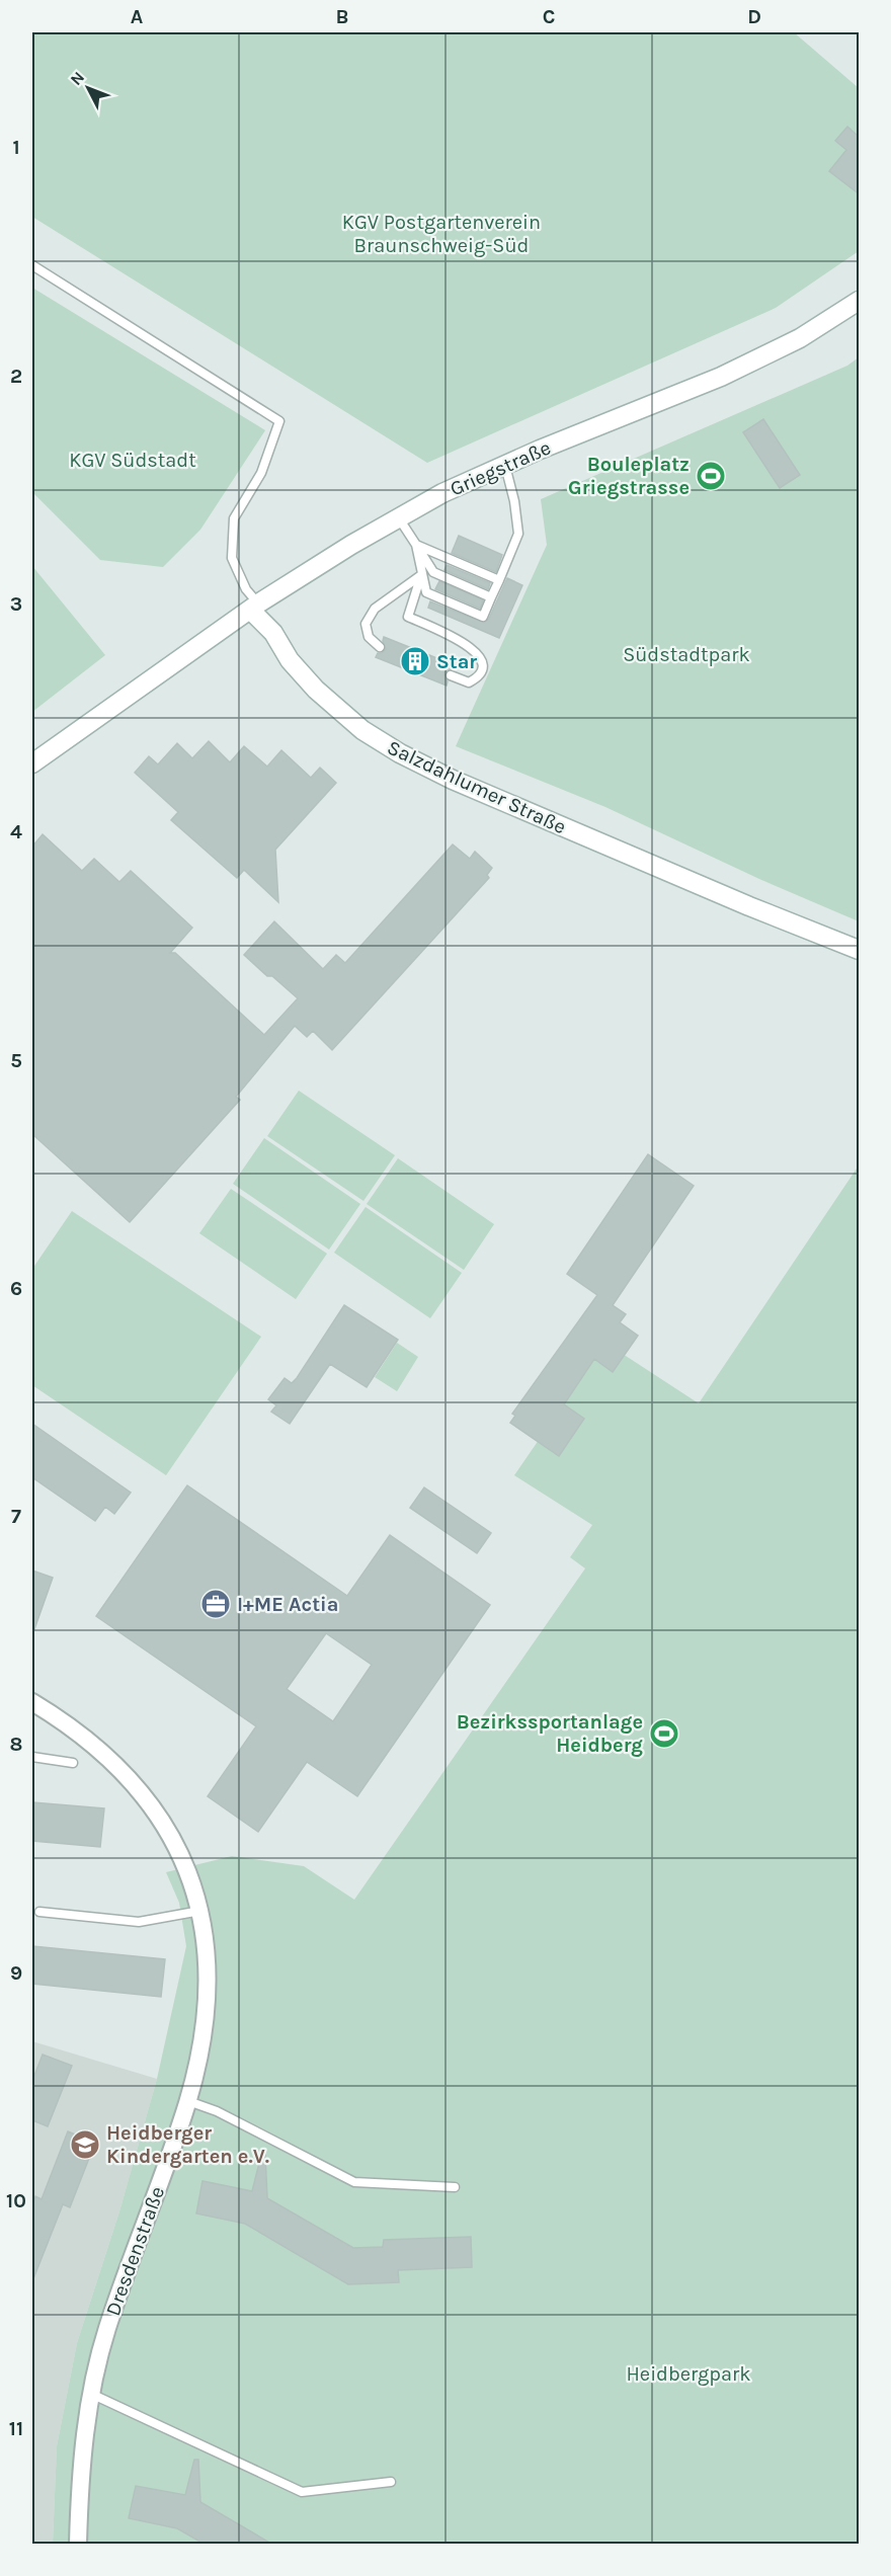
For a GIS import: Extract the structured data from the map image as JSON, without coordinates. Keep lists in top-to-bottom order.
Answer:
{
  "streets": {
    "main road": ["Griegstraße", "Salzdahlumer Straße"],
    "street": ["Dresdenstraße"]
  },
  "crossings": [
    ["Griegstraße", "Salzdahlumer Straße"]
  ],
  "parks": [
    "KGV Postgartenverein Braunschweig-Süd",
    "KGV Südstadt",
    "Südstadtpark",
    "Heidbergpark"
  ],
  "places": {
    "sports": ["Bouleplatz Griegstrasse", "Bezirkssportanlage Heidberg"],
    "building": ["Star"],
    "office": ["I+ME Actia"],
    "school or university": ["Heidberger Kindergarten e.V."]
  },
  "north": "top left",
  "grid": {
    "columns": [
      "A",
      "B",
      "C",
      "D"
    ],
    "rows": [
      "1",
      "2",
      "3",
      "4",
      "5",
      "6",
      "7",
      "8",
      "9",
      "10",
      "11"
    ]
  }
}
